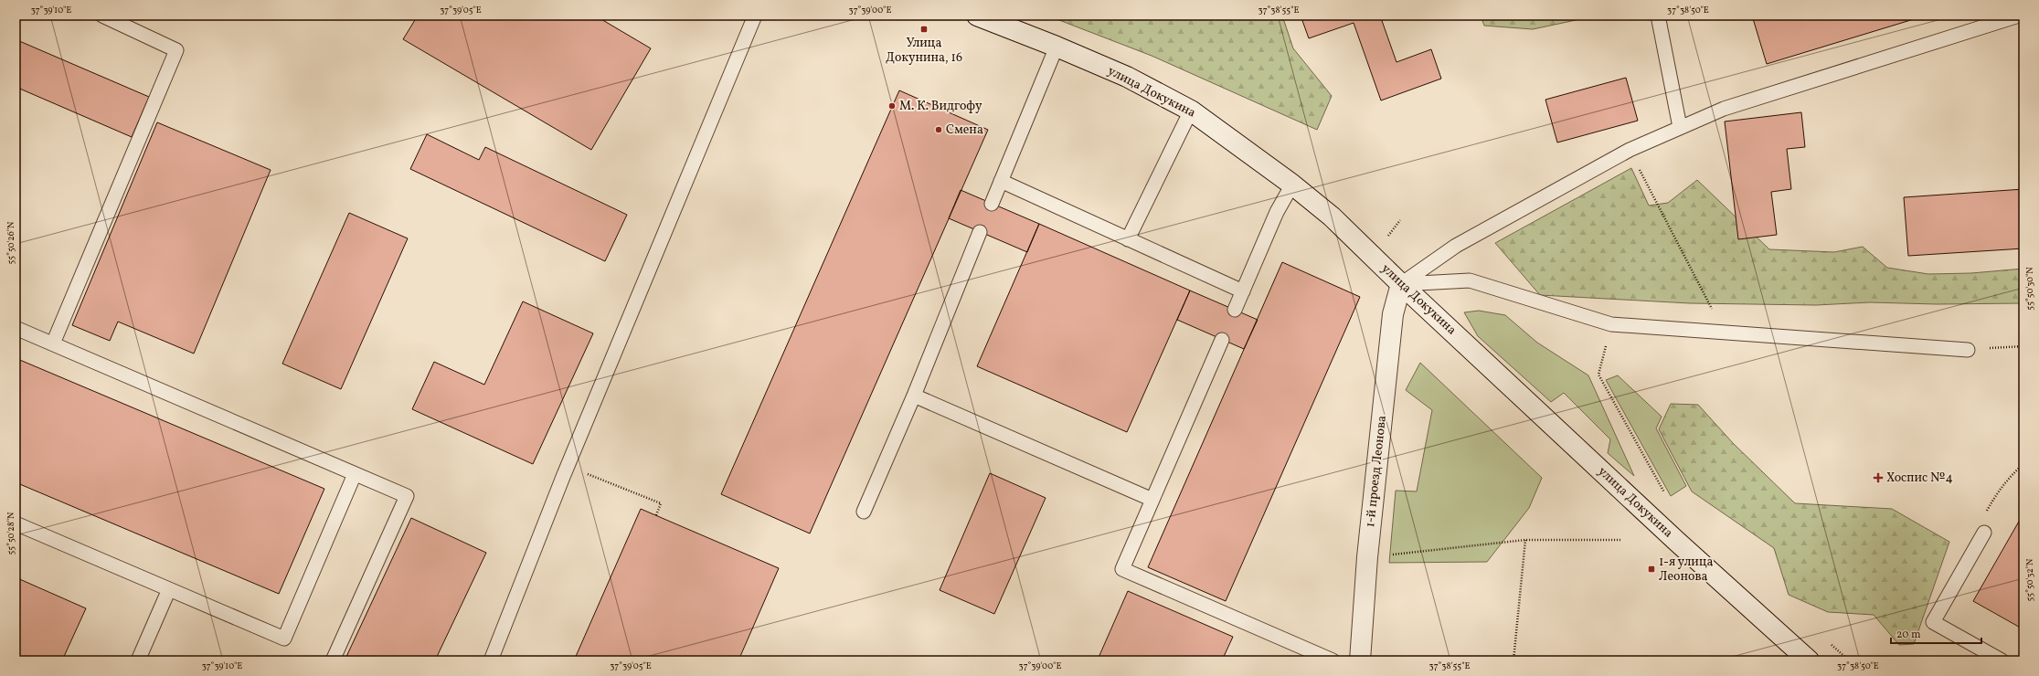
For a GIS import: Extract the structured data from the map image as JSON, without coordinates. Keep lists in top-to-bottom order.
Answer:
{
  "streets": {
    "street": ["улица Докукина", "1-й проезд Леонова"]
  },
  "crossings": [
    ["улица Докукина", "1-й проезд Леонова"]
  ],
  "places": {
    "transit": ["Улица Докунина, 16", "1-я улица Леонова"],
    "other": ["М. К. Видгофу", "Смена"],
    "health": ["Хоспис №4"]
  },
  "scale_bar": "20 m",
  "coordinates": [
    "37°39'10\"E",
    "37°39'05\"E",
    "37°39'00\"E",
    "37°38'55\"E",
    "37°38'50\"E",
    "55°50'26\"N",
    "55°50'30\"N",
    "55°50'28\"N",
    "55°50'32\"N"
  ]
}
